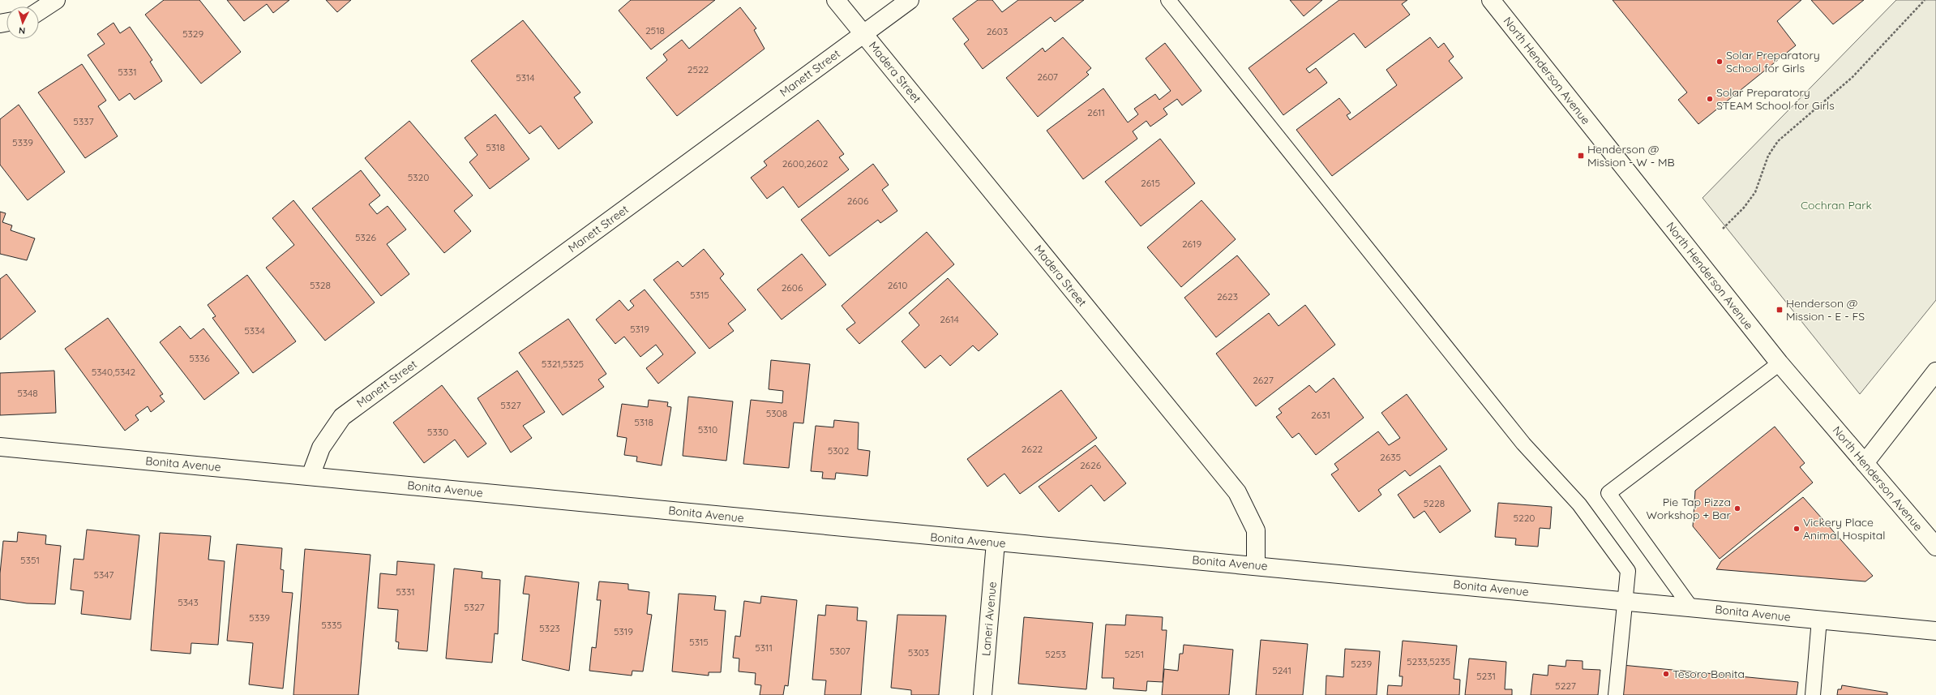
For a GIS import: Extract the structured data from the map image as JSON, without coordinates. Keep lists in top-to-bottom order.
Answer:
{
  "streets": {
    "street": [
      "North Henderson Avenue",
      "Madera Street",
      "Manett Street",
      "Bonita Avenue",
      "Laneri Avenue"
    ]
  },
  "crossings": [
    ["Madera Street", "Manett Street"],
    ["Madera Street", "Bonita Avenue"],
    ["Manett Street", "Bonita Avenue"],
    ["Bonita Avenue", "Laneri Avenue"]
  ],
  "parks": ["Cochran Park"],
  "places": {
    "other": [
      "Solar Preparatory School for Girls",
      "Solar Preparatory STEAM School for Girls",
      "Pie Tap Pizza Workshop + Bar",
      "Vickery Place Animal Hospital",
      "Tesoro Bonita"
    ],
    "transit": ["Henderson @ Mission - W - MB", "Henderson @ Mission - E - FS"]
  },
  "house_numbers": [
    "2518",
    "2603",
    "5329",
    "2522",
    "5331",
    "2607",
    "5314",
    "2611",
    "5337",
    "5339",
    "5318",
    "2600,2602",
    "5320",
    "2615",
    "2606",
    "5326",
    "2619",
    "5328",
    "2610",
    "2606",
    "5315",
    "2623",
    "2614",
    "5319",
    "5334",
    "5336",
    "5321,5325",
    "5340,5342",
    "2627",
    "5348",
    "5327",
    "5308",
    "2631",
    "5318",
    "5310",
    "5330",
    "2622",
    "5302",
    "2635",
    "2626",
    "5228",
    "5220",
    "5351",
    "5347",
    "5331",
    "5343",
    "5327",
    "5339",
    "5335",
    "5323",
    "5319",
    "5315",
    "5311",
    "5307",
    "5303",
    "5253",
    "5251",
    "5233,5235",
    "5239",
    "5241",
    "5231",
    "5227"
  ],
  "north": "bottom"
}
